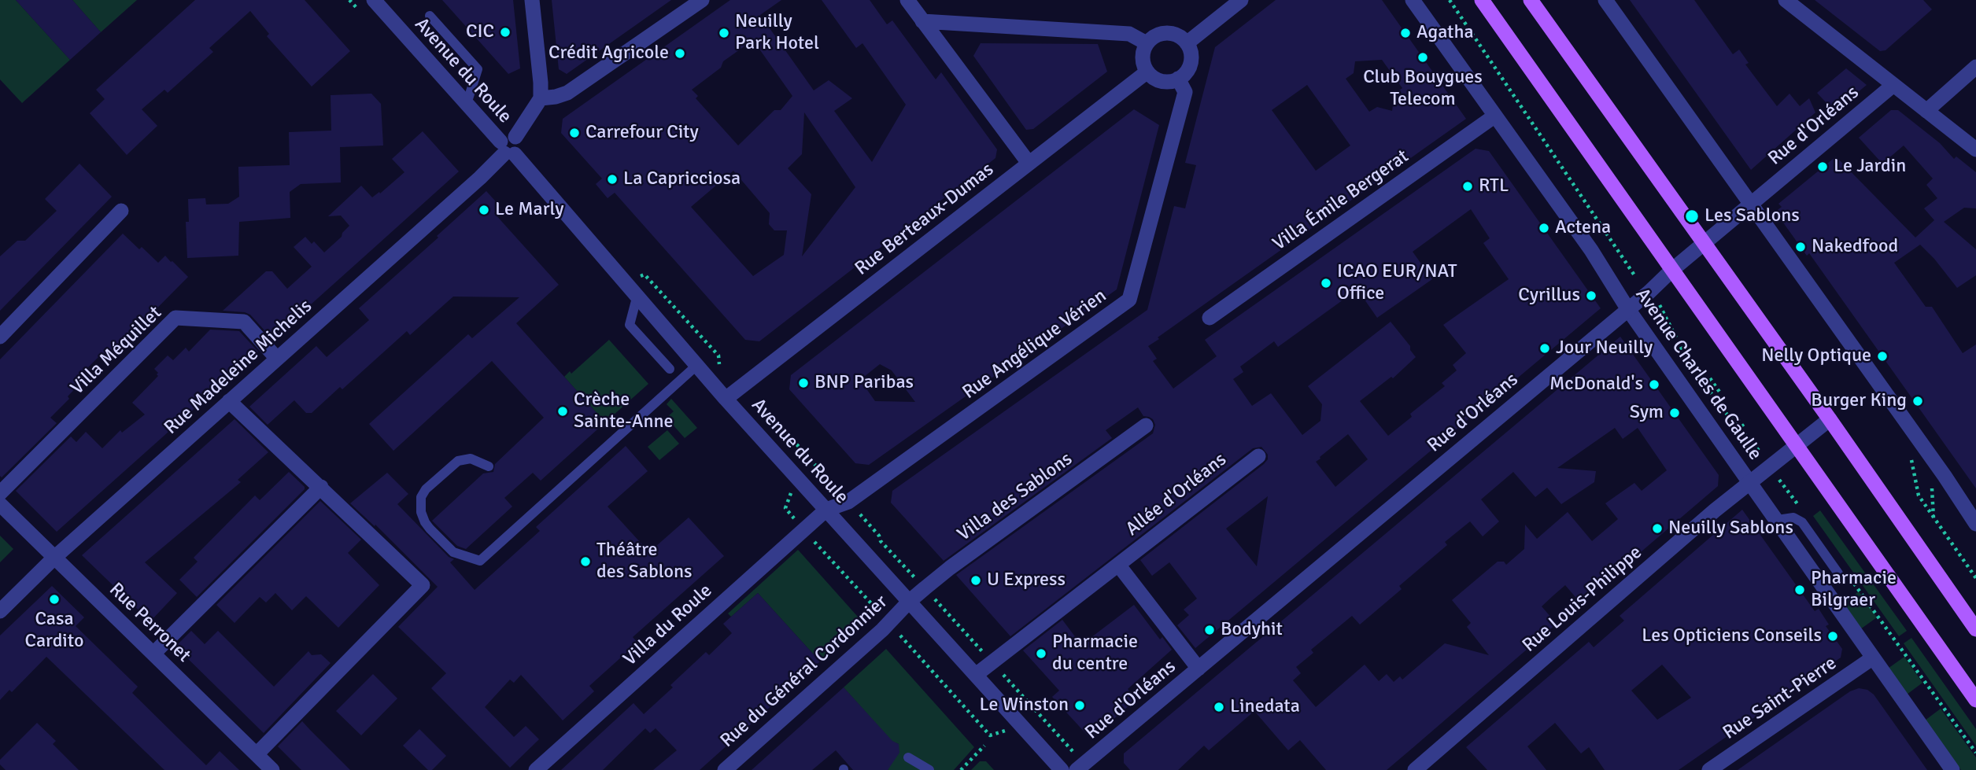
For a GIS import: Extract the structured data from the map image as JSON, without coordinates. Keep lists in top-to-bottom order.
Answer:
{
  "streets": {
    "main road": ["Avenue Charles de Gaulle"],
    "street": [
      "Avenue du Roule",
      "Rue d'Orléans",
      "Villa Émile Bergerat",
      "Rue Berteaux-Dumas",
      "Rue Angélique Vérien",
      "Villa Méquillet",
      "Rue Madeleine Michelis",
      "Allée d'Orléans",
      "Villa des Sablons",
      "Rue Louis-Philippe",
      "Rue Perronet",
      "Villa du Roule",
      "Rue du Général Cordonnier",
      "Rue Saint-Pierre"
    ]
  },
  "crossings": [
    ["Avenue du Roule", "Rue Berteaux-Dumas"],
    ["Avenue du Roule", "Rue Angélique Vérien"],
    ["Avenue du Roule", "Rue Madeleine Michelis"],
    ["Avenue du Roule", "Allée d'Orléans"],
    ["Avenue du Roule", "Villa des Sablons"],
    ["Avenue du Roule", "Villa du Roule"],
    ["Avenue du Roule", "Rue du Général Cordonnier"],
    ["Rue d'Orléans", "Avenue Charles de Gaulle"],
    ["Villa Émile Bergerat", "Avenue Charles de Gaulle"],
    ["Rue Berteaux-Dumas", "Rue Angélique Vérien"],
    ["Rue Angélique Vérien", "Villa du Roule"],
    ["Villa Méquillet", "Rue Madeleine Michelis"],
    ["Rue Madeleine Michelis", "Rue Perronet"],
    ["Avenue Charles de Gaulle", "Rue Louis-Philippe"],
    ["Avenue Charles de Gaulle", "Rue Saint-Pierre"],
    ["Villa des Sablons", "Rue du Général Cordonnier"]
  ],
  "places": [
    "CIC",
    "Neuilly Park Hotel",
    "Agatha",
    "Crédit Agricole",
    "Club Bouygues Telecom",
    "Carrefour City",
    "Le Jardin",
    "La Capricciosa",
    "RTL",
    "Le Marly",
    "Les Sablons",
    "Actena",
    "Nakedfood",
    "ICAO EUR/NAT Office",
    "Cyrillus",
    "Jour Neuilly",
    "Nelly Optique",
    "BNP Paribas",
    "McDonald's",
    "Burger King",
    "Crèche Sainte-Anne",
    "Sym",
    "Neuilly Sablons",
    "Théâtre des Sablons",
    "U Express",
    "Pharmacie Bilgraer",
    "Casa Cardito",
    "Bodyhit",
    "Les Opticiens Conseils",
    "Pharmacie du centre",
    "Le Winston",
    "Linedata"
  ]
}
